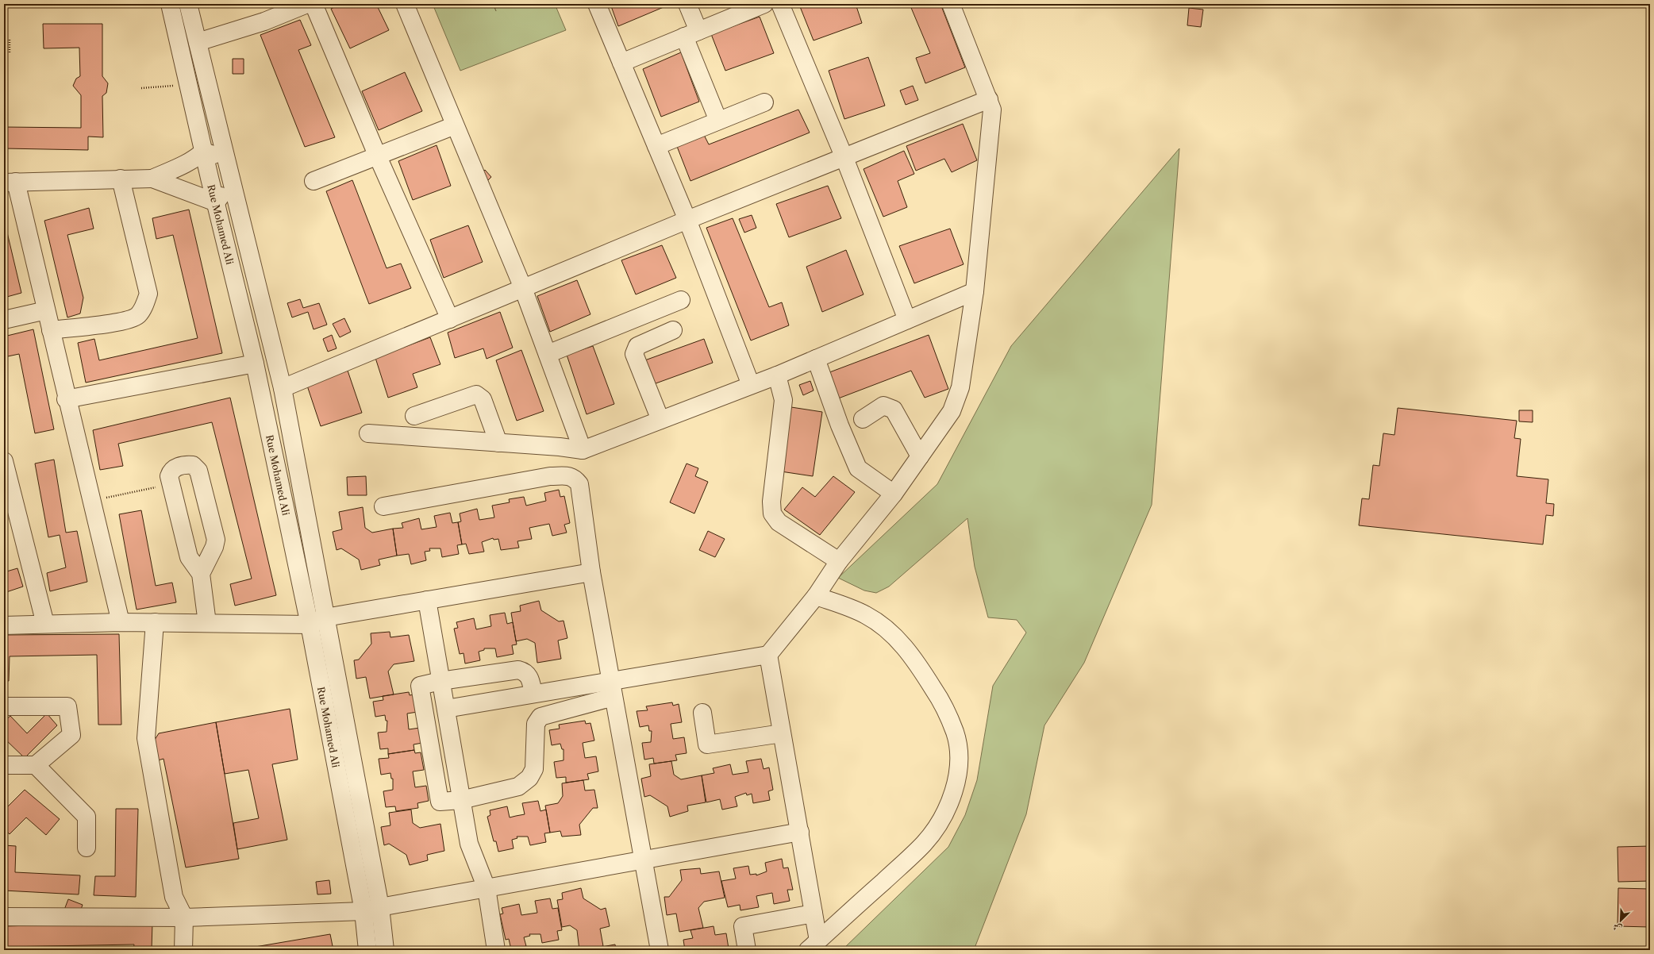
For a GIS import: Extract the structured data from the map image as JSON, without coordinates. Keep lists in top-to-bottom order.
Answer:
{
  "streets": {
    "street": ["Rue Mohamed Ali"]
  },
  "north": "bottom left"
}
